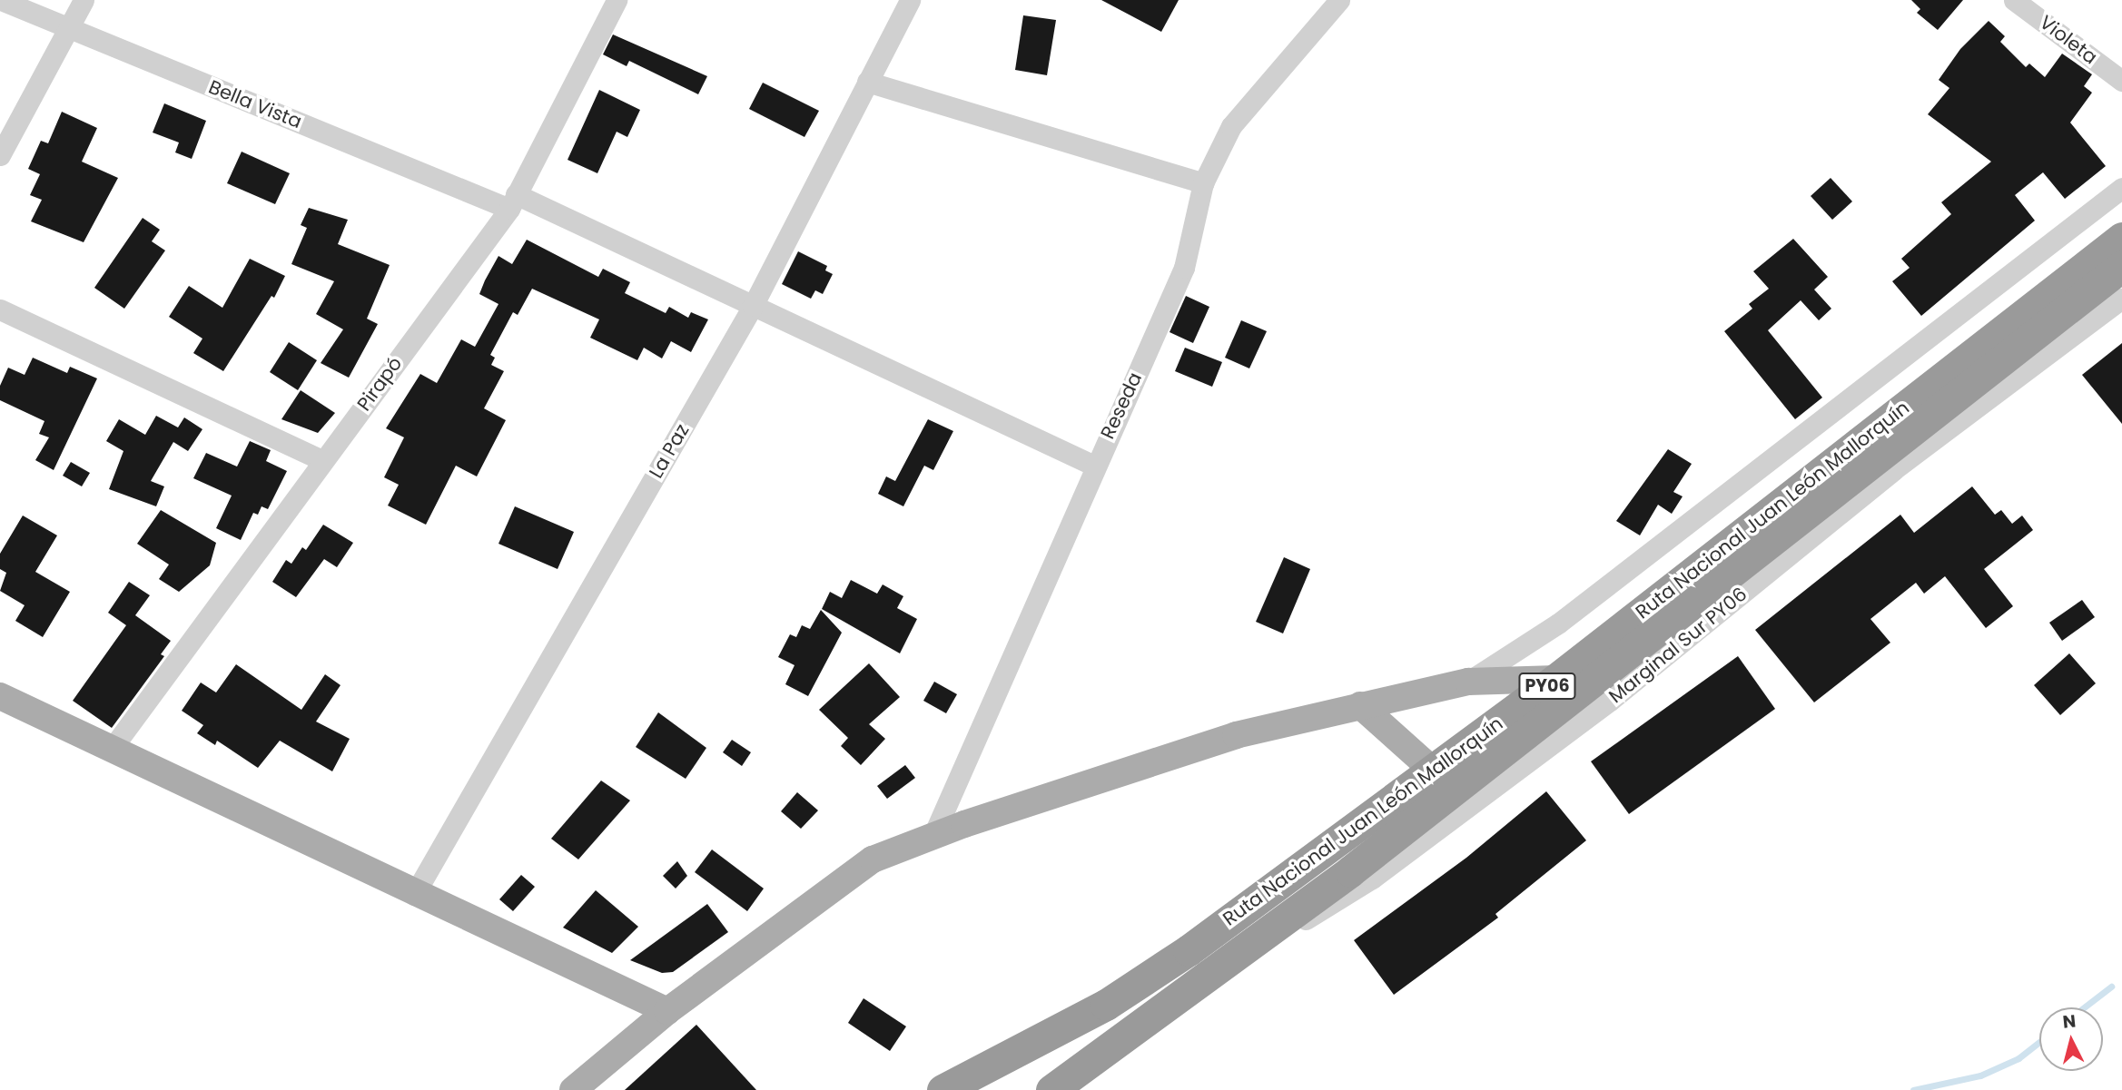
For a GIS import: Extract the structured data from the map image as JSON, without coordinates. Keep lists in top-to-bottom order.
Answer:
{
  "streets": {
    "highway": ["Ruta Nacional Juan León Mallorquín", "PY06"],
    "street": [
      "Violeta",
      "Bella Vista",
      "Pirapó",
      "Reseda",
      "La Paz",
      "Marginal Sur PY06"
    ]
  },
  "crossings": [
    ["Bella Vista", "Pirapó"],
    ["Bella Vista", "Reseda"],
    ["Bella Vista", "La Paz"],
    ["Ruta Nacional Juan León Mallorquín", "Marginal Sur PY06"]
  ],
  "north": "top"
}
